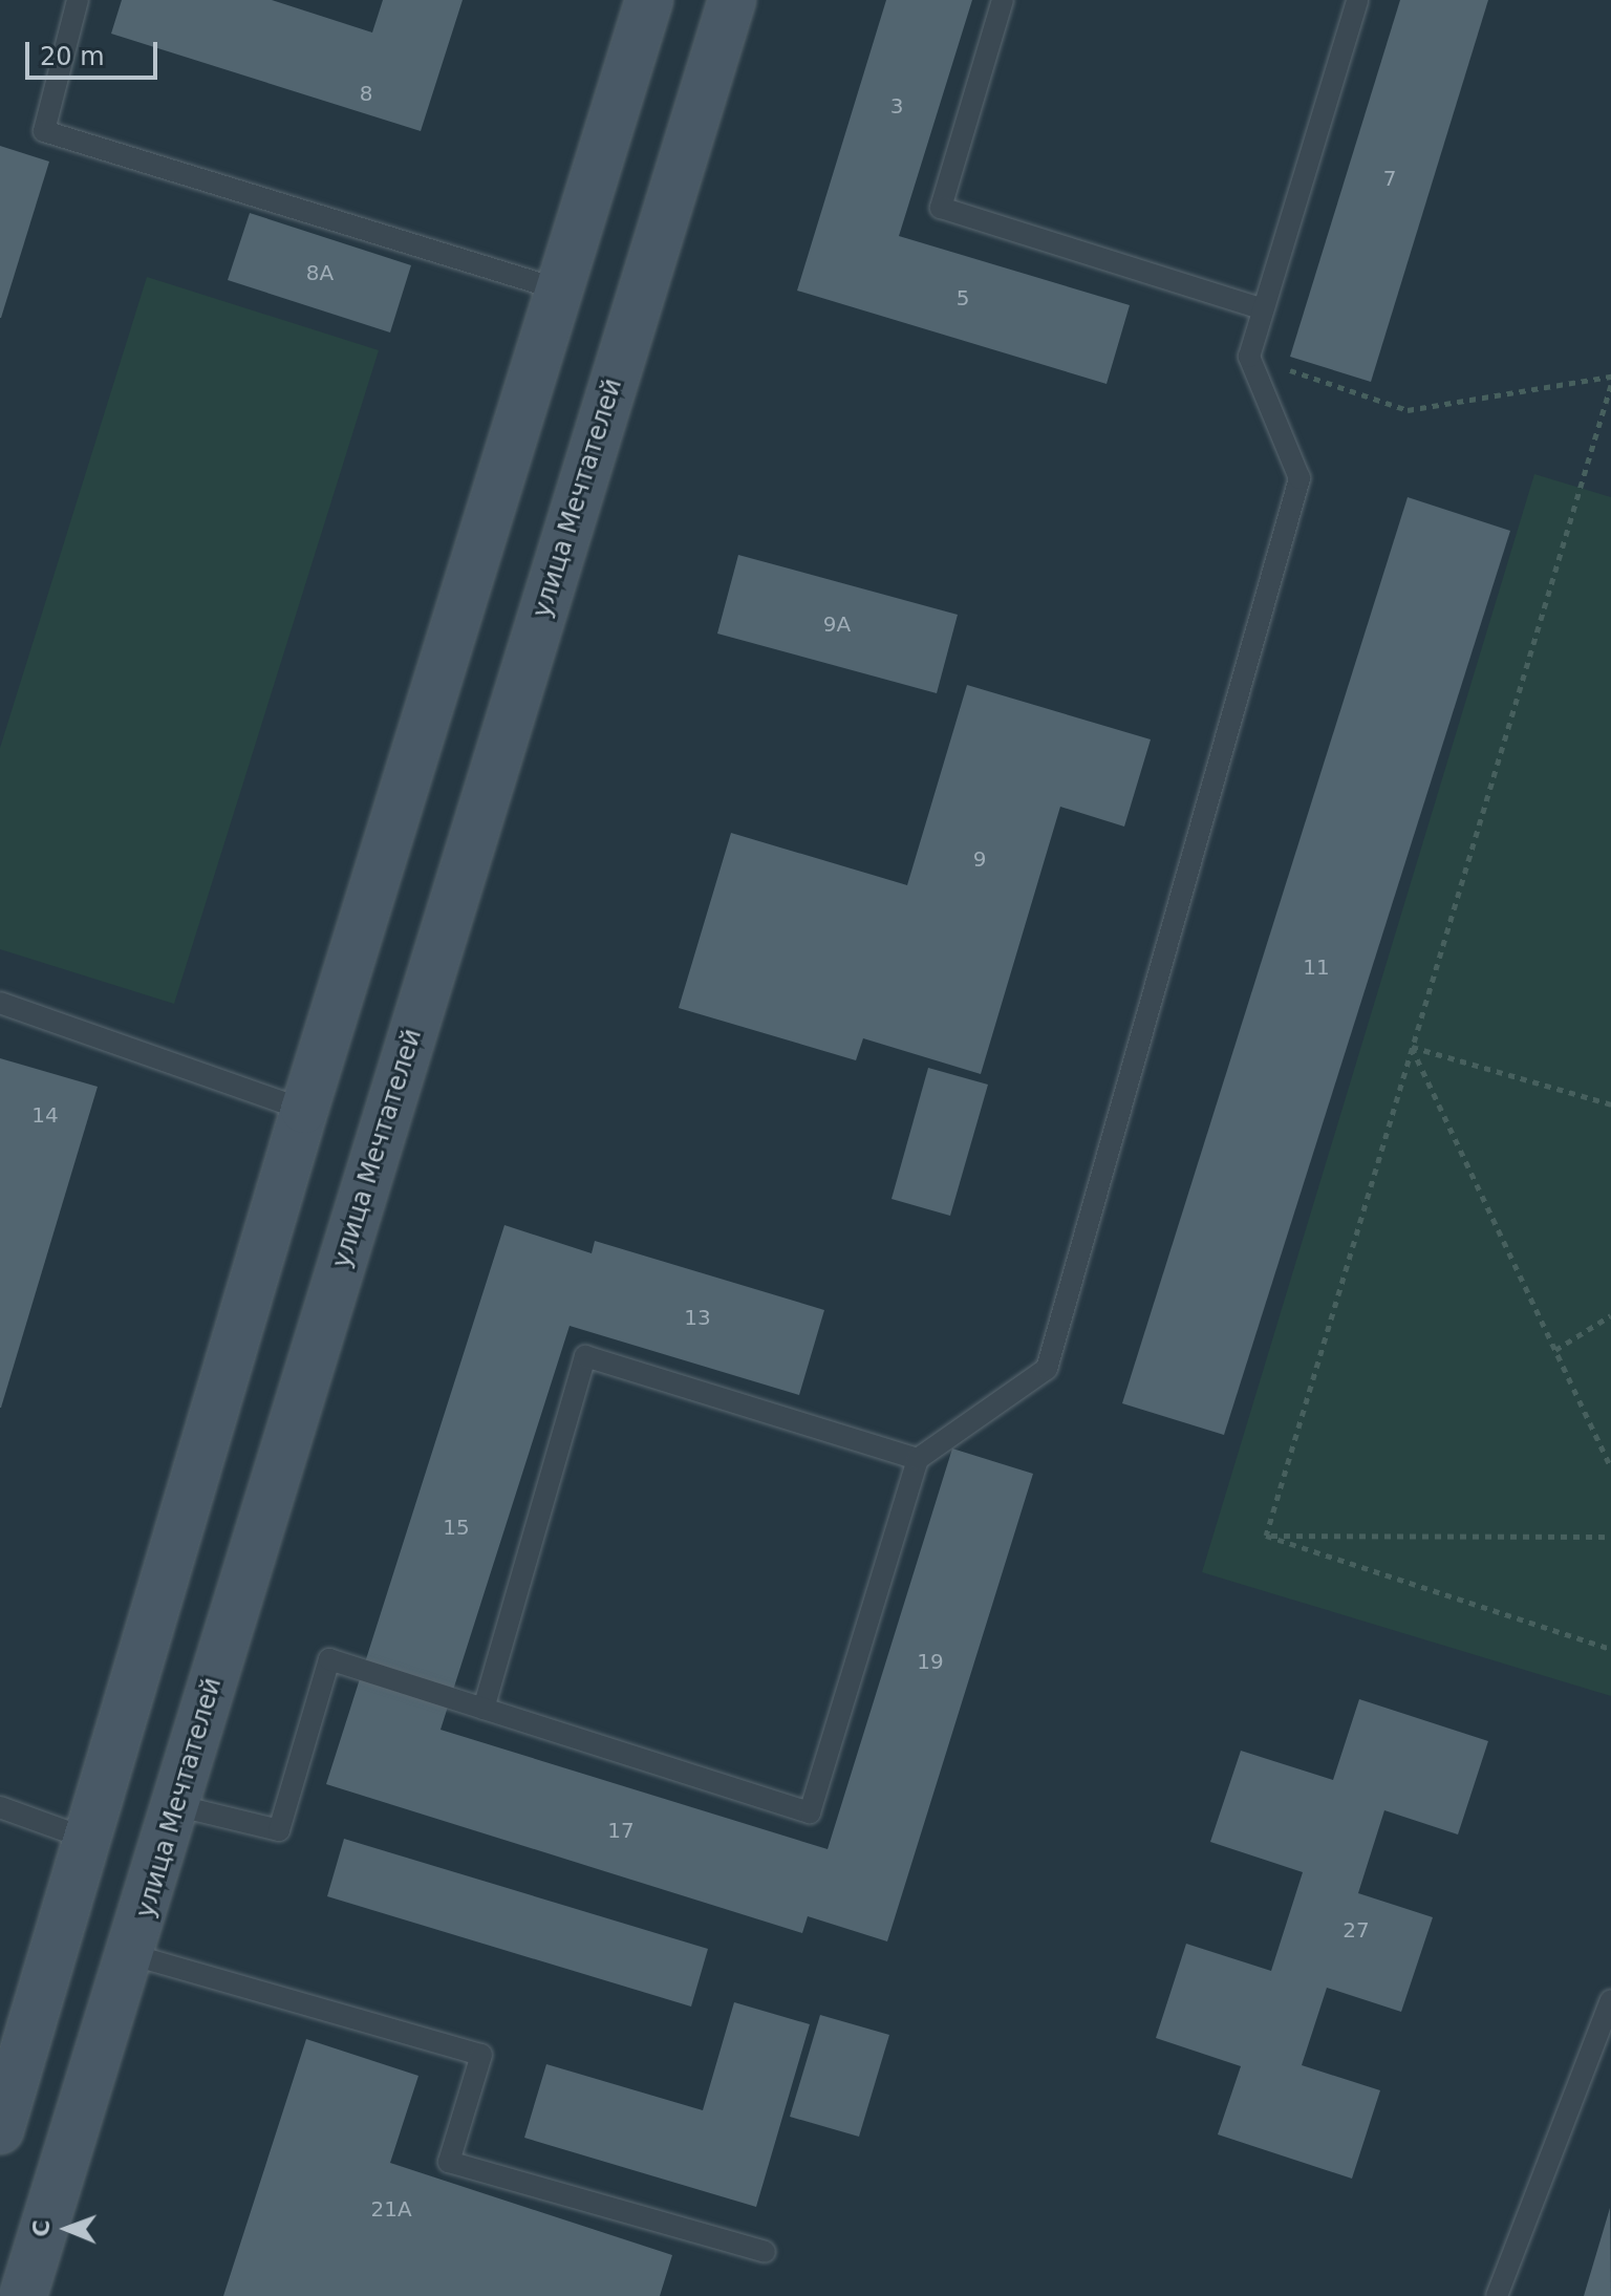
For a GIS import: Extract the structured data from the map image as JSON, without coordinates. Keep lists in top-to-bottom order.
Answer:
{
  "streets": {
    "street": ["улица Мечтателей"]
  },
  "house_numbers": [
    "8",
    "3",
    "7",
    "8А",
    "5",
    "9А",
    "9",
    "11",
    "14",
    "13",
    "15",
    "19",
    "17",
    "27",
    "21А"
  ],
  "scale_bar": "20 m",
  "north": "left"
}
